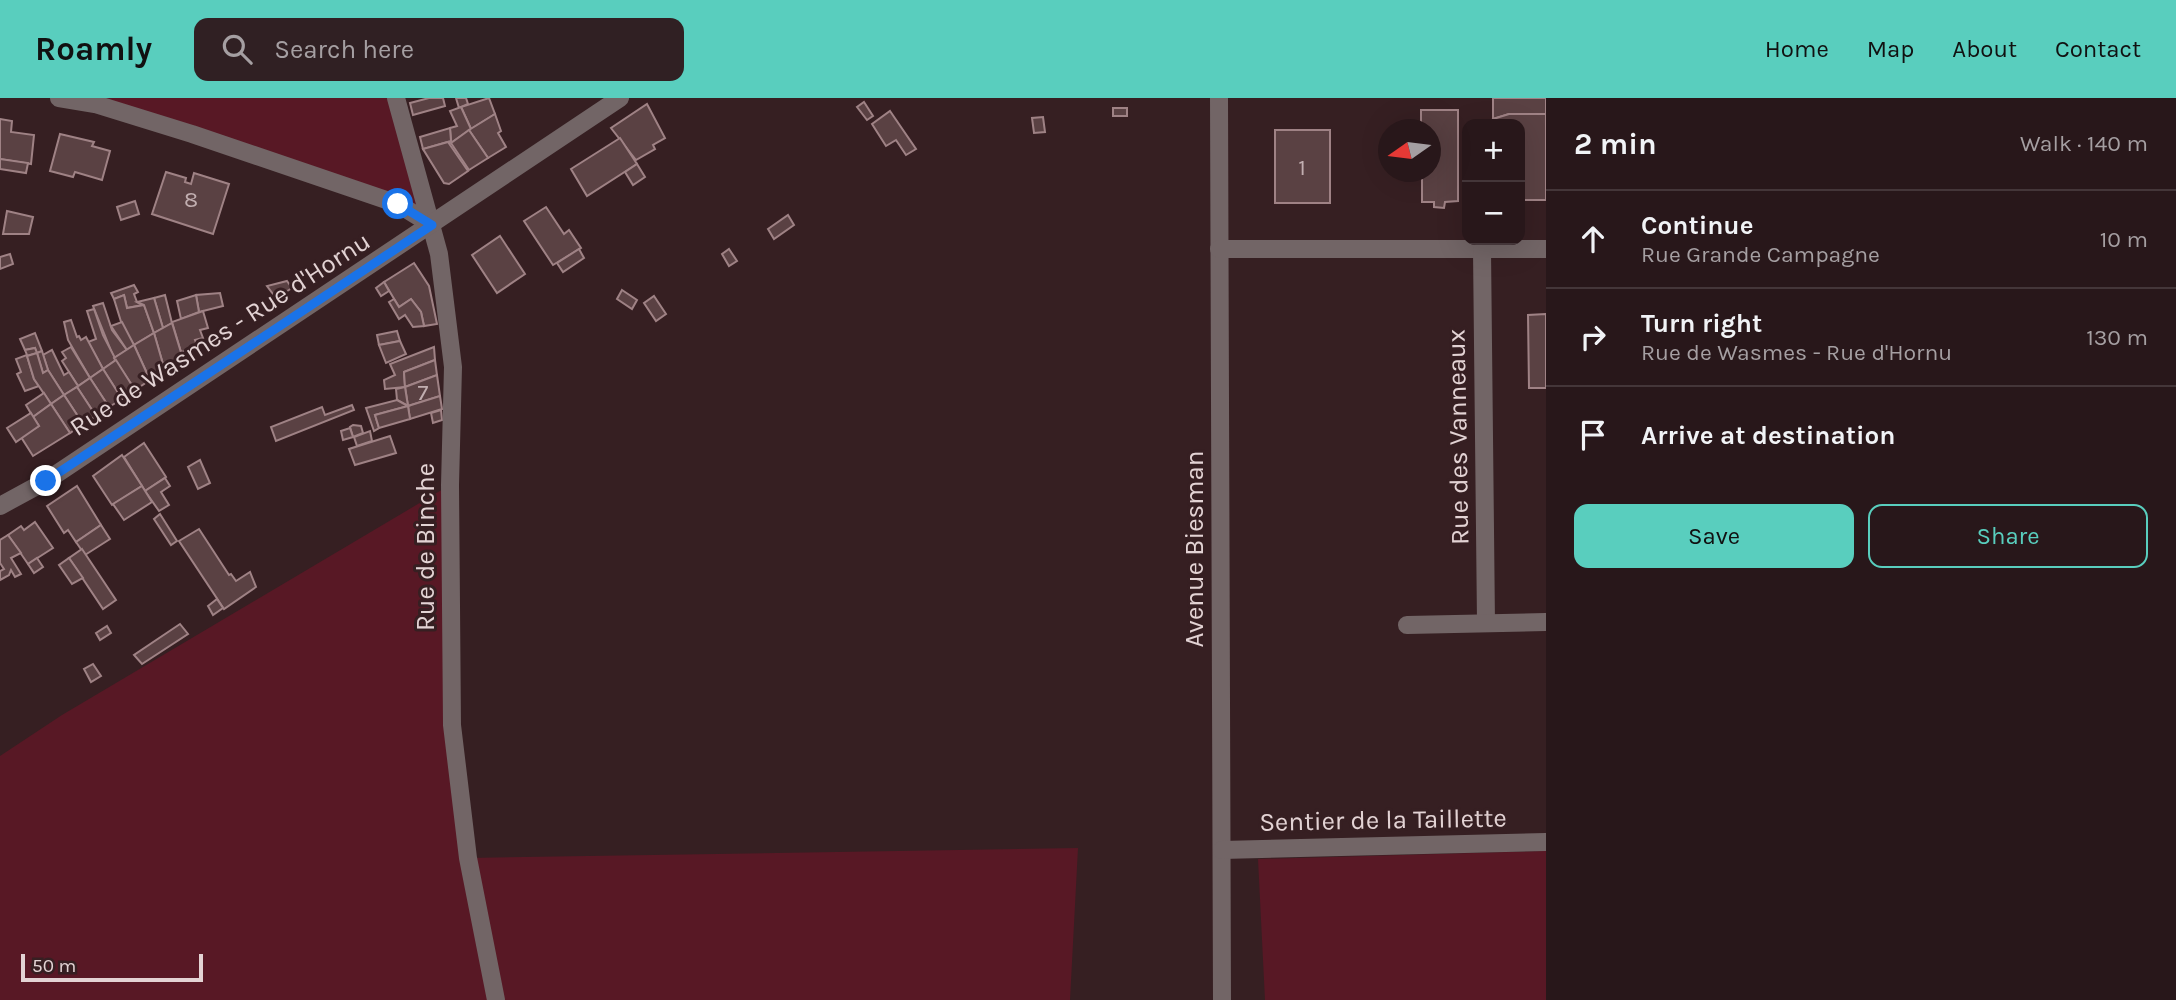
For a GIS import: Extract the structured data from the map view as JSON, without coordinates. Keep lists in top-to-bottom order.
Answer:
{
  "streets": {
    "street": [
      "Rue de Wasmes - Rue d'Hornu",
      "Rue des Vanneaux",
      "Rue de Binche",
      "Avenue Biesman",
      "Sentier de la Taillette"
    ]
  },
  "crossings": [
    ["Rue de Wasmes - Rue d'Hornu", "Rue de Binche"],
    ["Avenue Biesman", "Sentier de la Taillette"]
  ],
  "house_numbers": ["1", "8", "7"],
  "scale_bar": "50 m",
  "north": "left",
  "page": {
    "header": "Roamly",
    "search": "Search here",
    "nav": [
      "Home",
      "Map",
      "About",
      "Contact"
    ],
    "heading": ["2 min", "Walk · 140 m"],
    "map_buttons": ["+", "−"],
    "list": [
      ["Continue", "Rue Grande Campagne", "10 m"],
      ["Turn right", "Rue de Wasmes - Rue d'Hornu", "130 m"],
      "Arrive at destination"
    ],
    "buttons": ["Save", "Share"],
    "scale": "50 m"
  }
}
